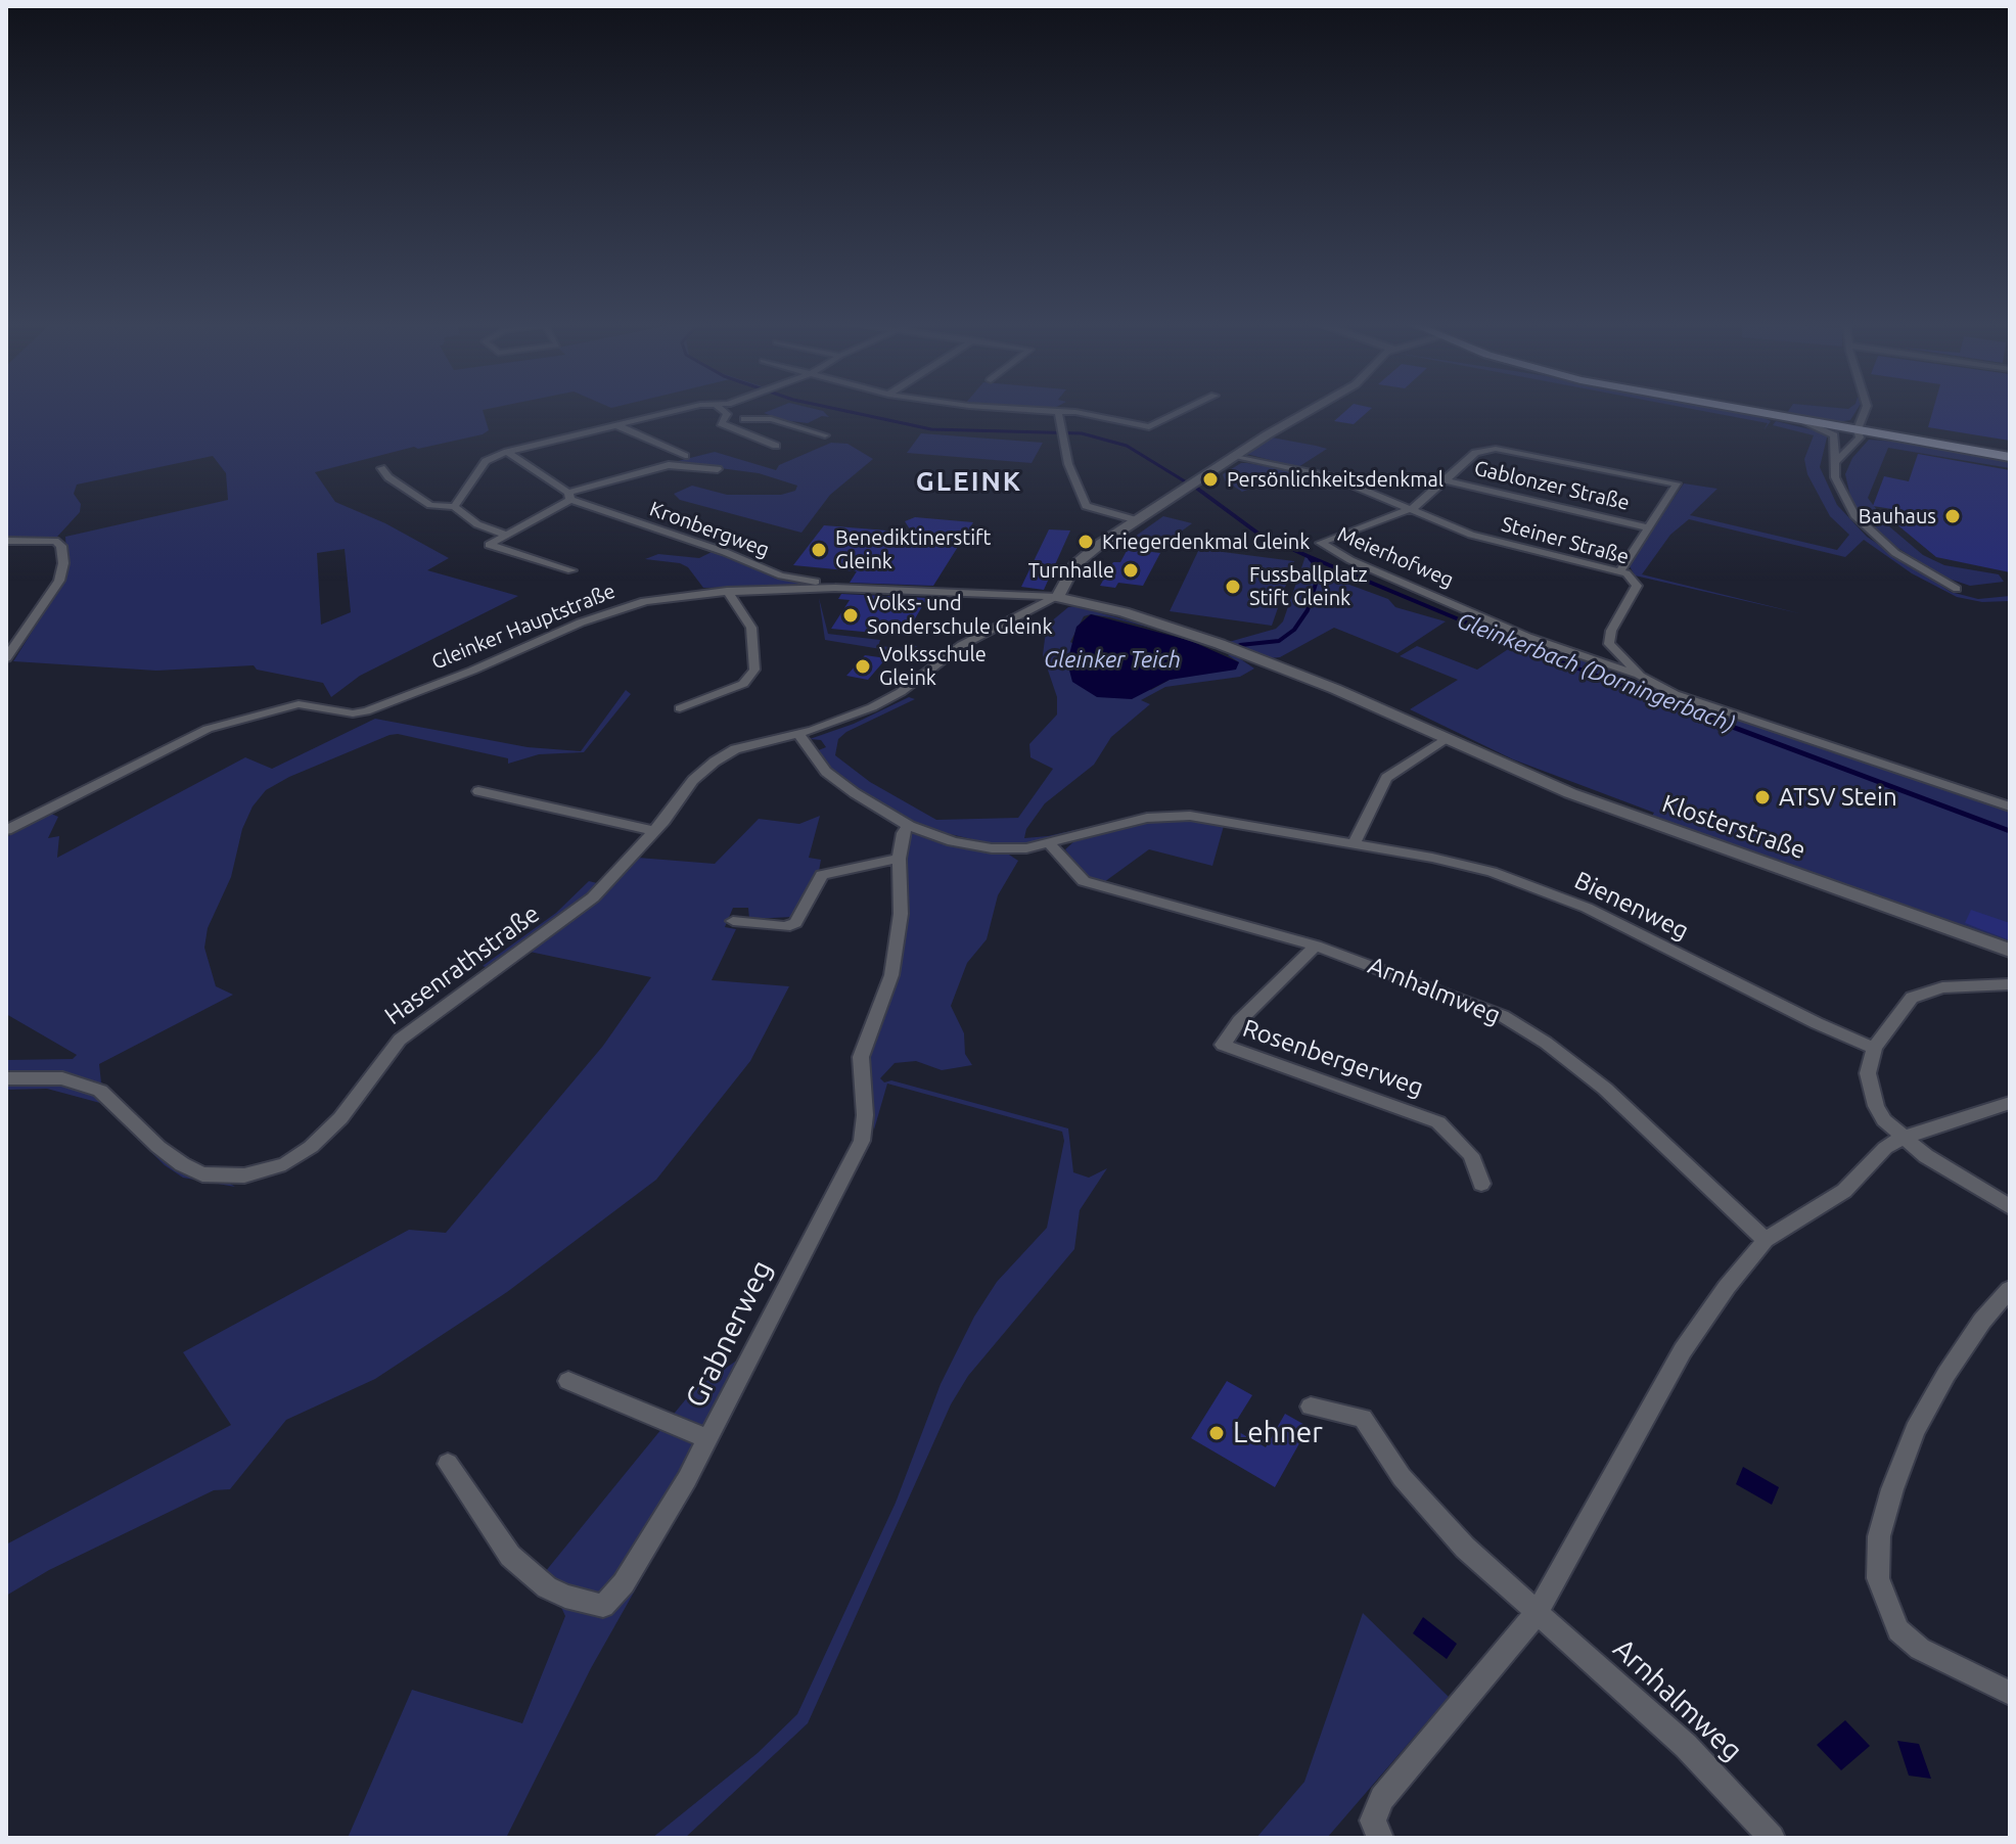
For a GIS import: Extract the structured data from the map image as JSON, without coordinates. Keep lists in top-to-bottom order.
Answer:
{
  "streets": {
    "street": [
      "Gablonzer Straße",
      "Kronbergweg",
      "Steiner Straße",
      "Meierhofweg",
      "Gleinker Hauptstraße",
      "Klosterstraße",
      "Bienenweg",
      "Hasenrathstraße",
      "Arnhalmweg",
      "Rosenbergerweg",
      "Grabnerweg"
    ]
  },
  "crossings": [
    ["Gablonzer Straße", "Steiner Straße"],
    ["Gablonzer Straße", "Meierhofweg"],
    ["Kronbergweg", "Gleinker Hauptstraße"],
    ["Steiner Straße", "Meierhofweg"],
    ["Gleinker Hauptstraße", "Klosterstraße"],
    ["Gleinker Hauptstraße", "Hasenrathstraße"],
    ["Klosterstraße", "Hasenrathstraße"],
    ["Bienenweg", "Arnhalmweg"],
    ["Bienenweg", "Grabnerweg"],
    ["Arnhalmweg", "Rosenbergerweg"]
  ],
  "districts": ["GLEINK"],
  "water": ["Gleinker Teich", "Gleinkerbach (Dorningerbach)"],
  "places": [
    "Persönlichkeitsdenkmal",
    "Bauhaus",
    "Kriegerdenkmal Gleink",
    "Benediktinerstift Gleink",
    "Turnhalle",
    "Fussballplatz Stift Gleink",
    "Volks- und Sonderschule Gleink",
    "Volksschule Gleink",
    "ATSV Stein",
    "Lehner"
  ]
}
